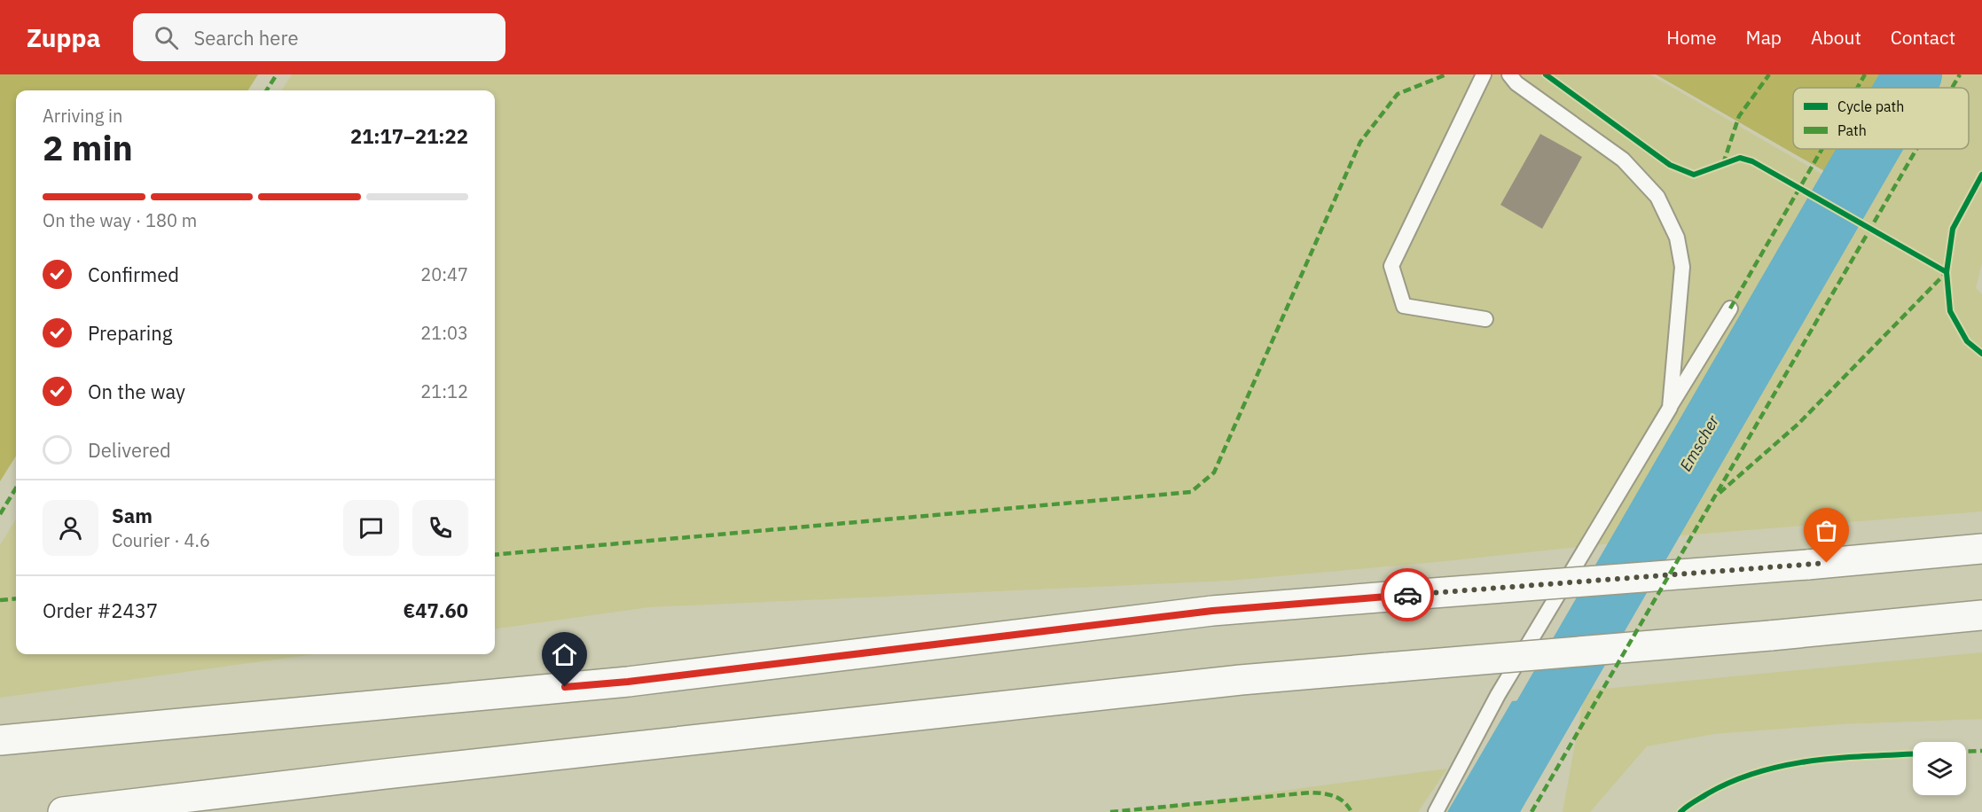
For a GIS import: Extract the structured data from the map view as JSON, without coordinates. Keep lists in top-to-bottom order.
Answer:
{
  "water": ["Emscher"],
  "legend": ["Cycle path", "Path"],
  "page": {
    "header": "Zuppa",
    "search": "Search here",
    "nav": [
      "Home",
      "Map",
      "About",
      "Contact"
    ],
    "heading": ["2 min", "Arriving in", "21:17–21:22"],
    "panel": [
      "Sam",
      "Courier · 4.6",
      "Order #2437",
      "€47.60"
    ],
    "bar": "On the way · 180 m",
    "list": [
      ["Confirmed", "20:47"],
      ["Preparing", "21:03"],
      ["On the way", "21:12"],
      "Delivered"
    ]
  }
}
